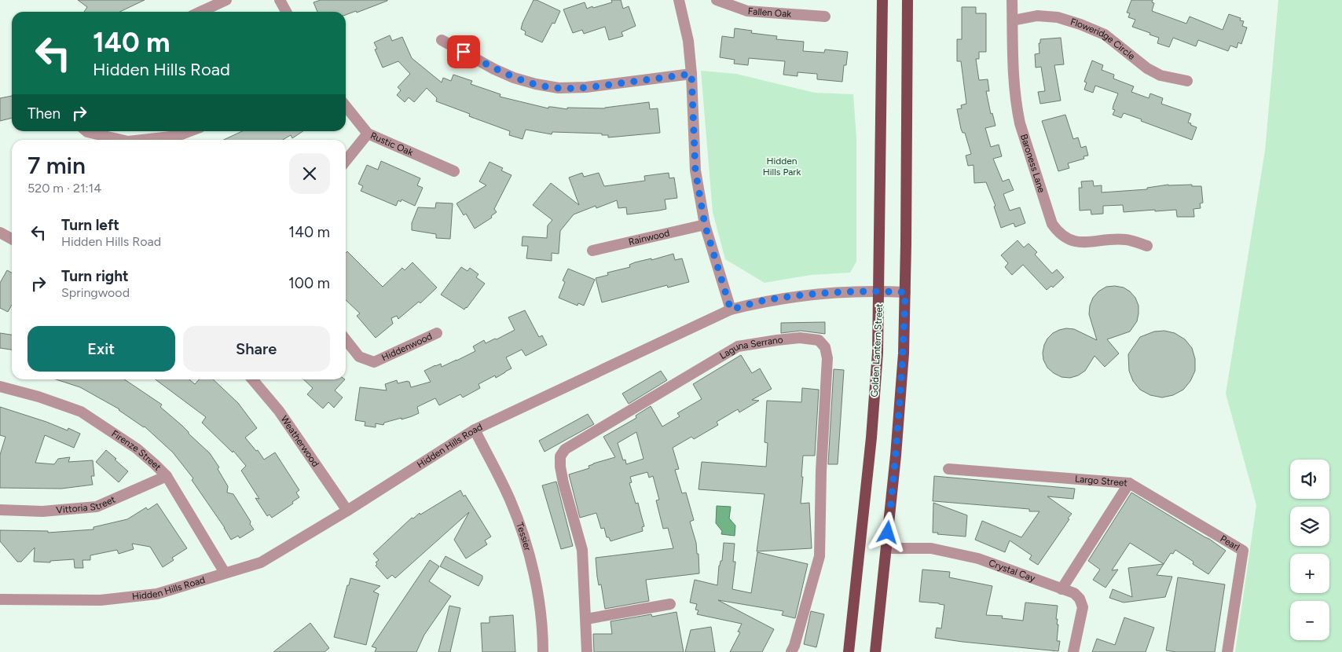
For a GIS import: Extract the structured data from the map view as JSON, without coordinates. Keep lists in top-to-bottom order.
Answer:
{
  "streets": {
    "main road": ["Golden Lantern Street"],
    "street": [
      "Fallen Oak",
      "Floweridge Circle",
      "Rustic Oak",
      "Baroness Lane",
      "Rainwood",
      "Hiddenwood",
      "Laguna Serrano",
      "Weatherwood",
      "Hidden Hills Road",
      "Firenze Street",
      "Largo Street",
      "Vittoria Street",
      "Tessier",
      "Pearl",
      "Crystal Cay"
    ]
  },
  "crossings": [
    ["Floweridge Circle", "Baroness Lane"],
    ["Golden Lantern Street", "Hidden Hills Road"],
    ["Weatherwood", "Hidden Hills Road"],
    ["Hidden Hills Road", "Firenze Street"],
    ["Hidden Hills Road", "Tessier"],
    ["Firenze Street", "Vittoria Street"],
    ["Largo Street", "Pearl"],
    ["Largo Street", "Crystal Cay"]
  ],
  "parks": ["Hidden Hills Park"],
  "page": {
    "turn": ["140 m", "Hidden Hills Road"],
    "then": "Then",
    "heading": ["7 min", "520 m · 21:14"],
    "list": [
      {
        "name": "Turn left",
        "note": "Hidden Hills Road",
        "value": "140 m"
      },
      {
        "name": "Turn right",
        "note": "Springwood",
        "value": "100 m"
      }
    ],
    "buttons": ["Exit", "Share"],
    "map_buttons": ["+", "−"]
  }
}
